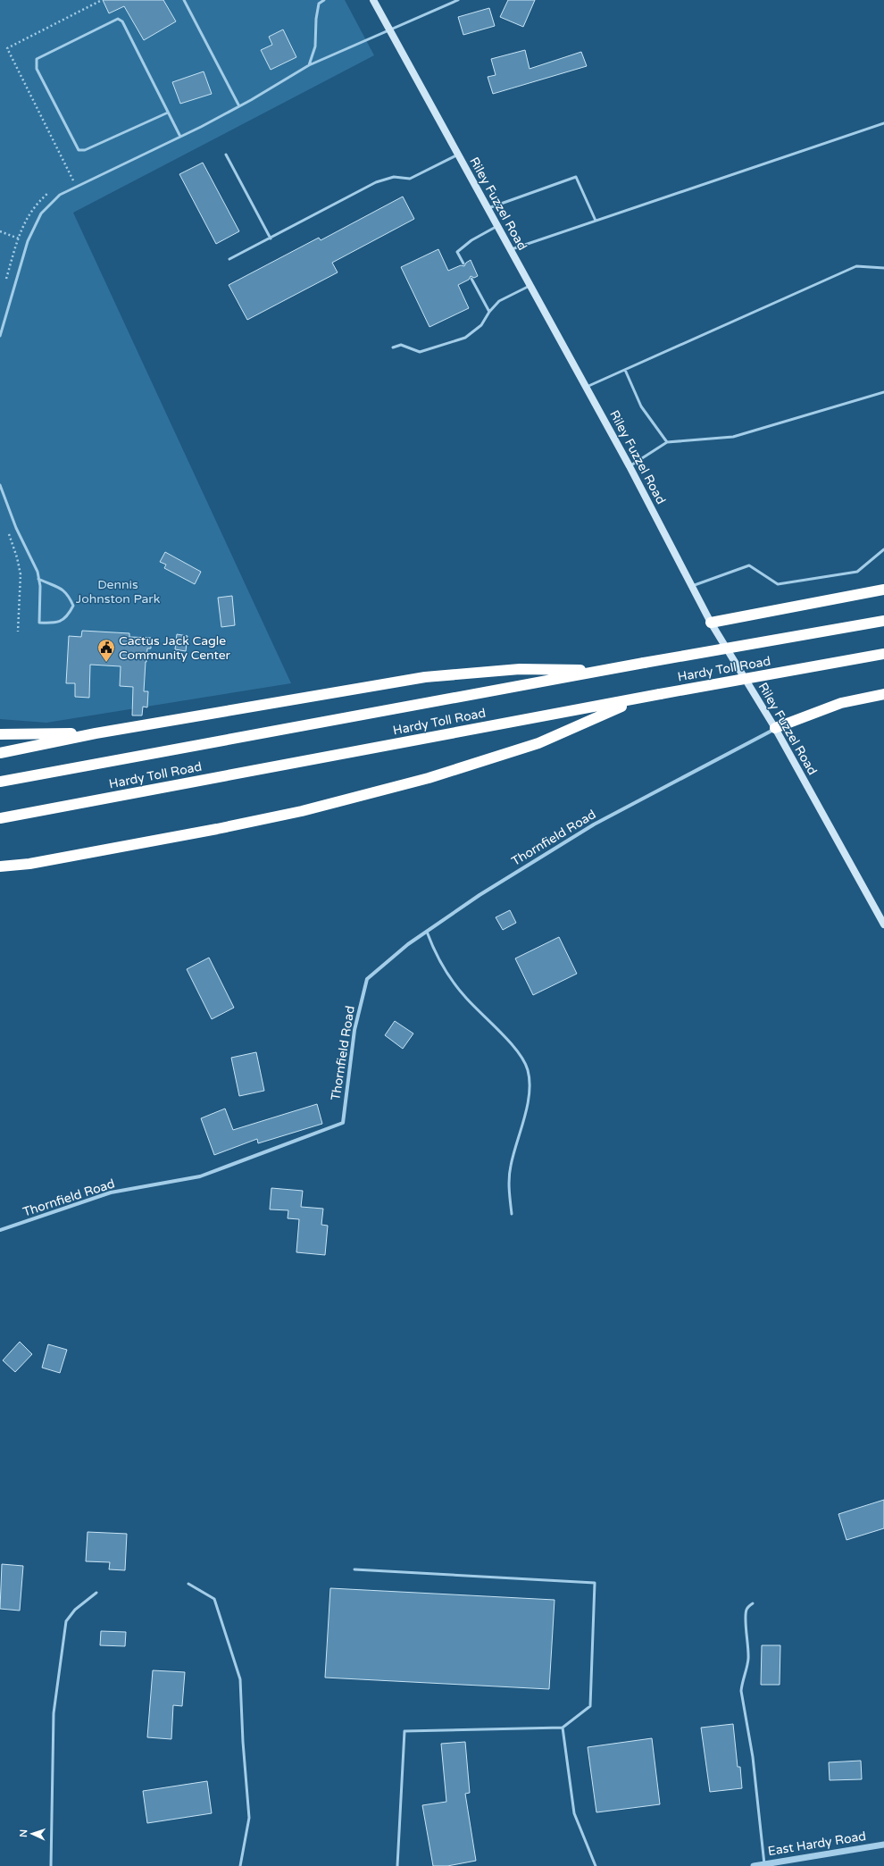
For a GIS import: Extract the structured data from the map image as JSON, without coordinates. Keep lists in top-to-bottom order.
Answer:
{
  "streets": {
    "highway": ["Hardy Toll Road"],
    "main road": ["Riley Fuzzel Road"],
    "street": ["Thornfield Road", "East Hardy Road"]
  },
  "crossings": [
    ["Riley Fuzzel Road", "Thornfield Road"]
  ],
  "parks": ["Dennis Johnston Park"],
  "places": {
    "public building": ["Cactus Jack Cagle Community Center"]
  },
  "north": "left"
}
